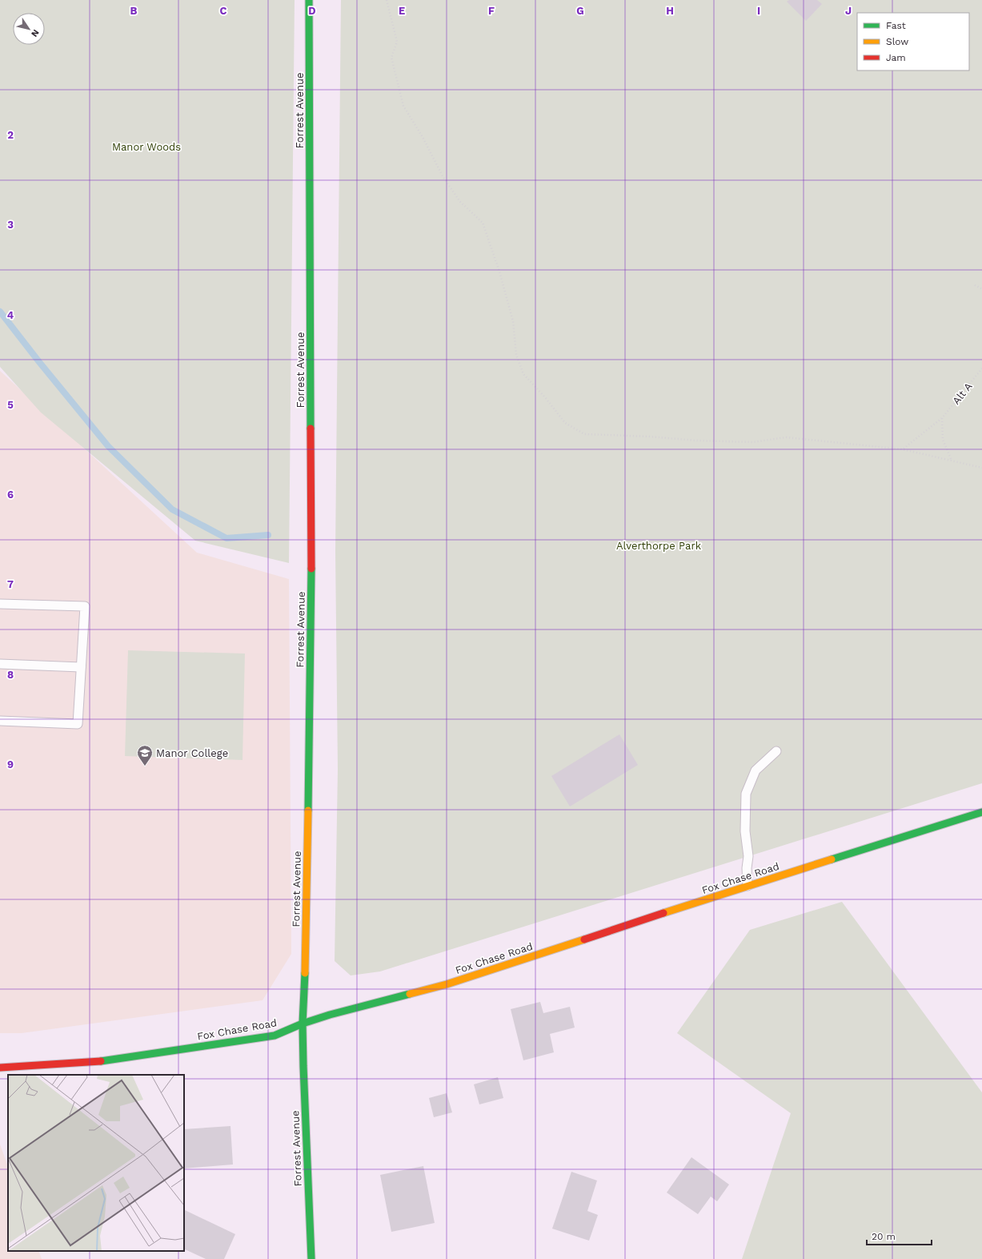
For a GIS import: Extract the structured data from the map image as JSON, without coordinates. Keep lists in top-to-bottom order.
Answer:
{
  "streets": {
    "street": ["Forrest Avenue", "Fox Chase Road"],
    "path": ["Alt A"]
  },
  "crossings": [
    ["Forrest Avenue", "Fox Chase Road"]
  ],
  "parks": ["Manor Woods", "Alverthorpe Park"],
  "places": {
    "school or university": ["Manor College"]
  },
  "legend": ["Fast", "Slow", "Jam"],
  "scale_bar": "20 m",
  "north": "bottom right",
  "grid": {
    "columns": [
      "B",
      "C",
      "D",
      "E",
      "F",
      "G",
      "H",
      "I",
      "J"
    ],
    "rows": [
      "2",
      "3",
      "4",
      "5",
      "6",
      "7",
      "8",
      "9"
    ]
  }
}
